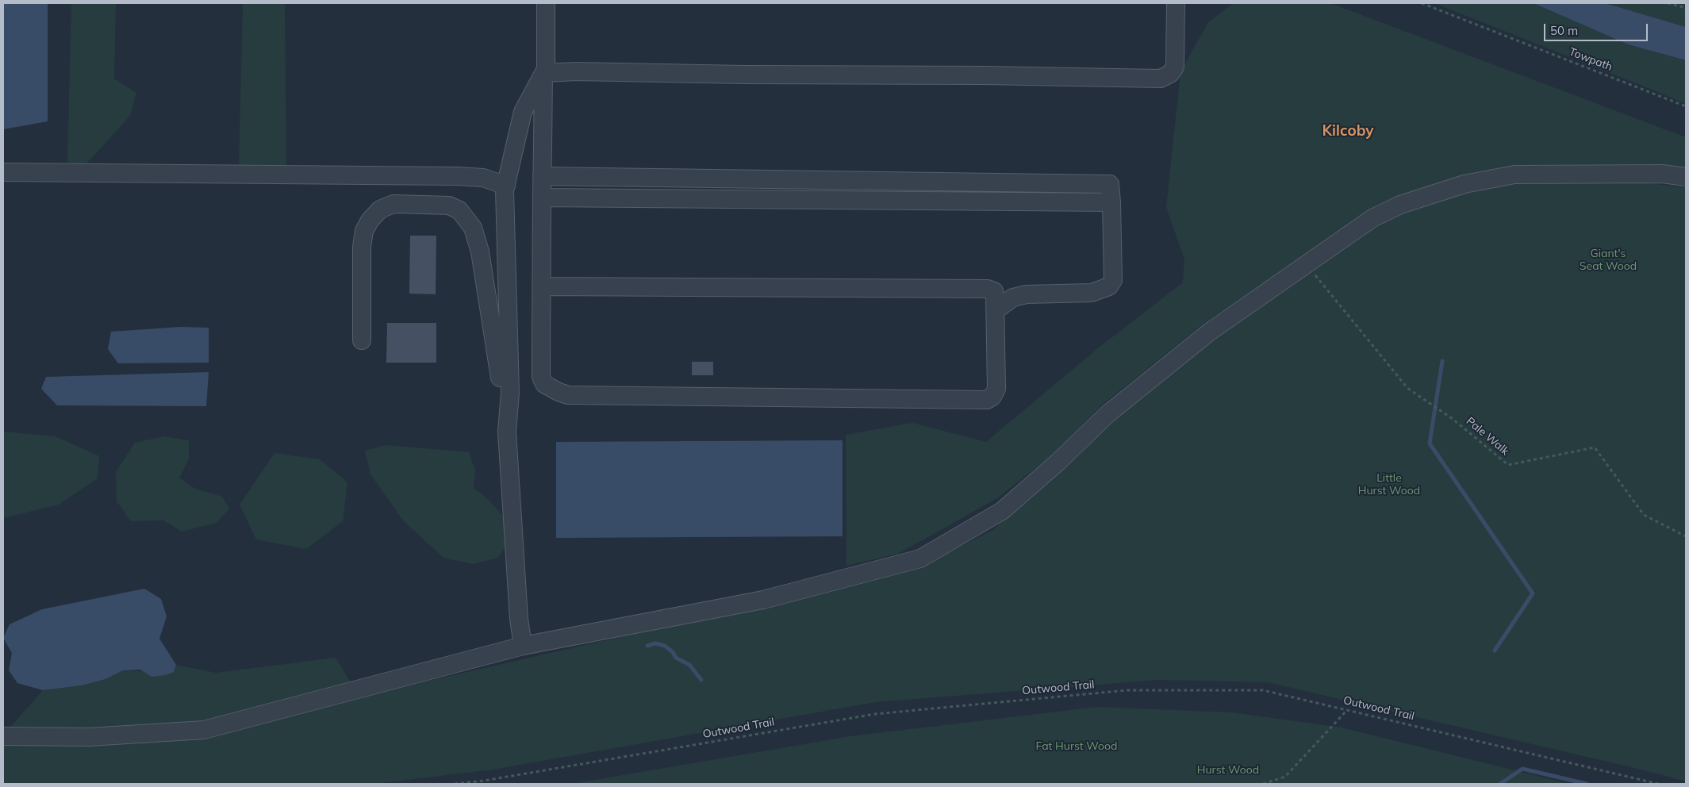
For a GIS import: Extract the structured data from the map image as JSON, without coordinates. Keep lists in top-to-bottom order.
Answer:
{
  "streets": {
    "path": ["Towpath", "Pale Walk", "Outwood Trail"]
  },
  "districts": ["Kilcoby"],
  "parks": [
    "Giant's Seat Wood",
    "Little Hurst Wood",
    "Fat Hurst Wood",
    "Hurst Wood"
  ],
  "scale_bar": "50 m"
}
